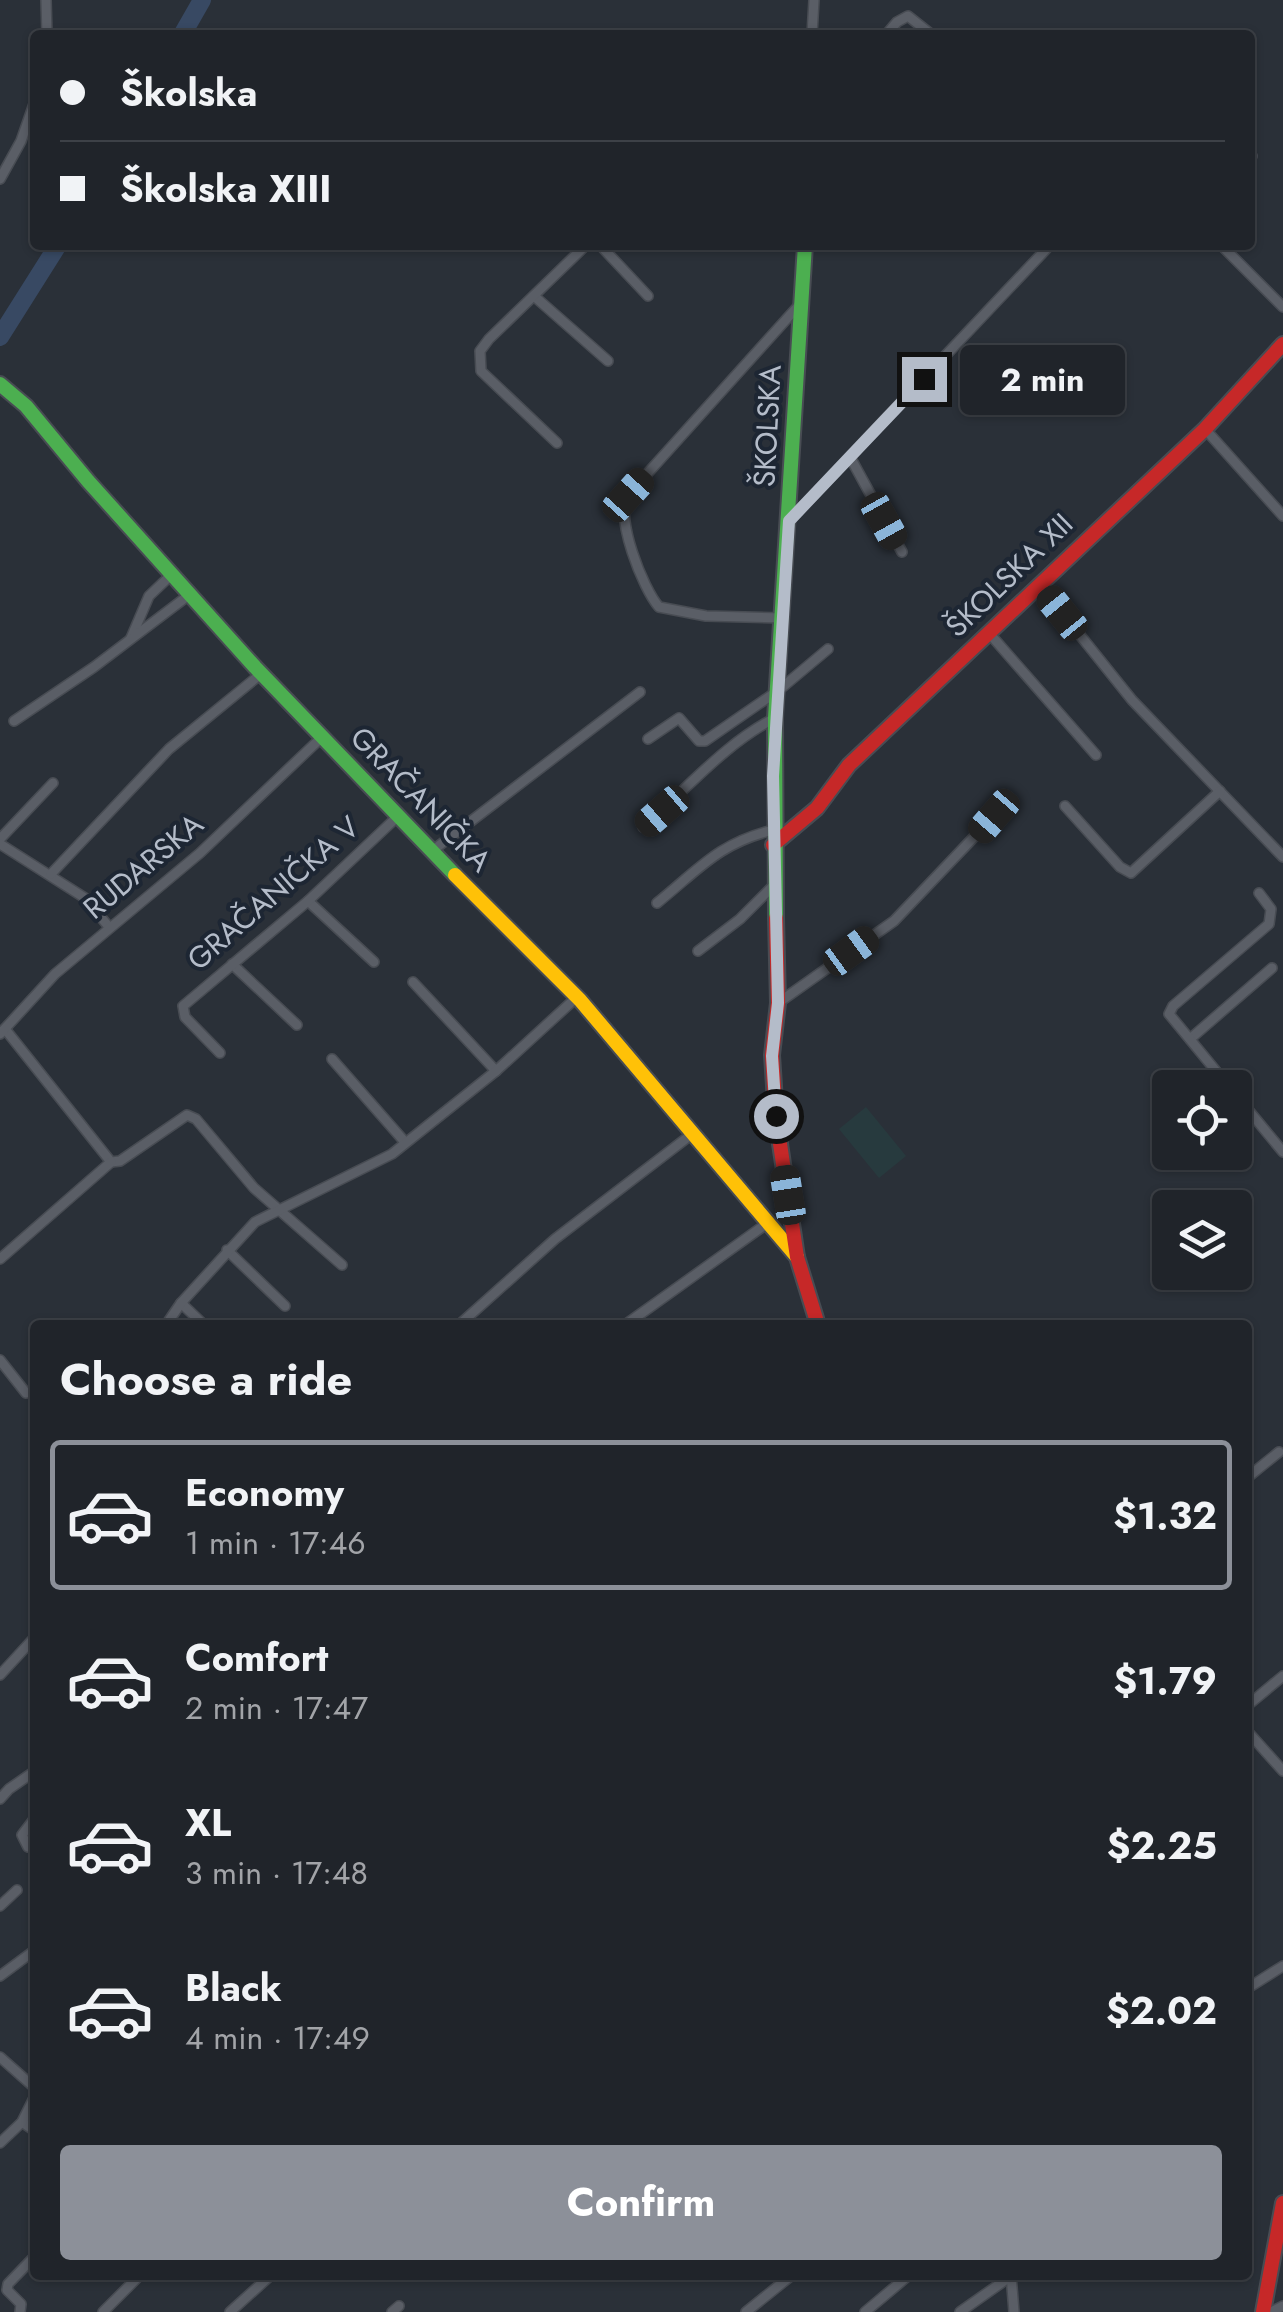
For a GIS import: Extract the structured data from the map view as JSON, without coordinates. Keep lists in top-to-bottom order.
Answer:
{
  "streets": {
    "street": [
      "ŠKOLSKA",
      "ŠKOLSKA XII",
      "GRAČANIČKA",
      "RUDARSKA",
      "GRAČANIČKA V"
    ]
  },
  "crossings": [
    ["ŠKOLSKA", "ŠKOLSKA XII"],
    ["ŠKOLSKA", "GRAČANIČKA"],
    ["GRAČANIČKA", "RUDARSKA"],
    ["GRAČANIČKA", "GRAČANIČKA V"]
  ],
  "page": {
    "banner": ["Školska", "Školska XIII"],
    "bubble": "2 min",
    "heading": "Choose a ride",
    "list": [
      {
        "name": "Economy",
        "note": "1 min · 17:46",
        "value": "$1.32"
      },
      {
        "name": "Comfort",
        "note": "2 min · 17:47",
        "value": "$1.79"
      },
      {
        "name": "XL",
        "note": "3 min · 17:48",
        "value": "$2.25"
      },
      {
        "name": "Black",
        "note": "4 min · 17:49",
        "value": "$2.02"
      }
    ],
    "buttons": "Confirm"
  }
}
